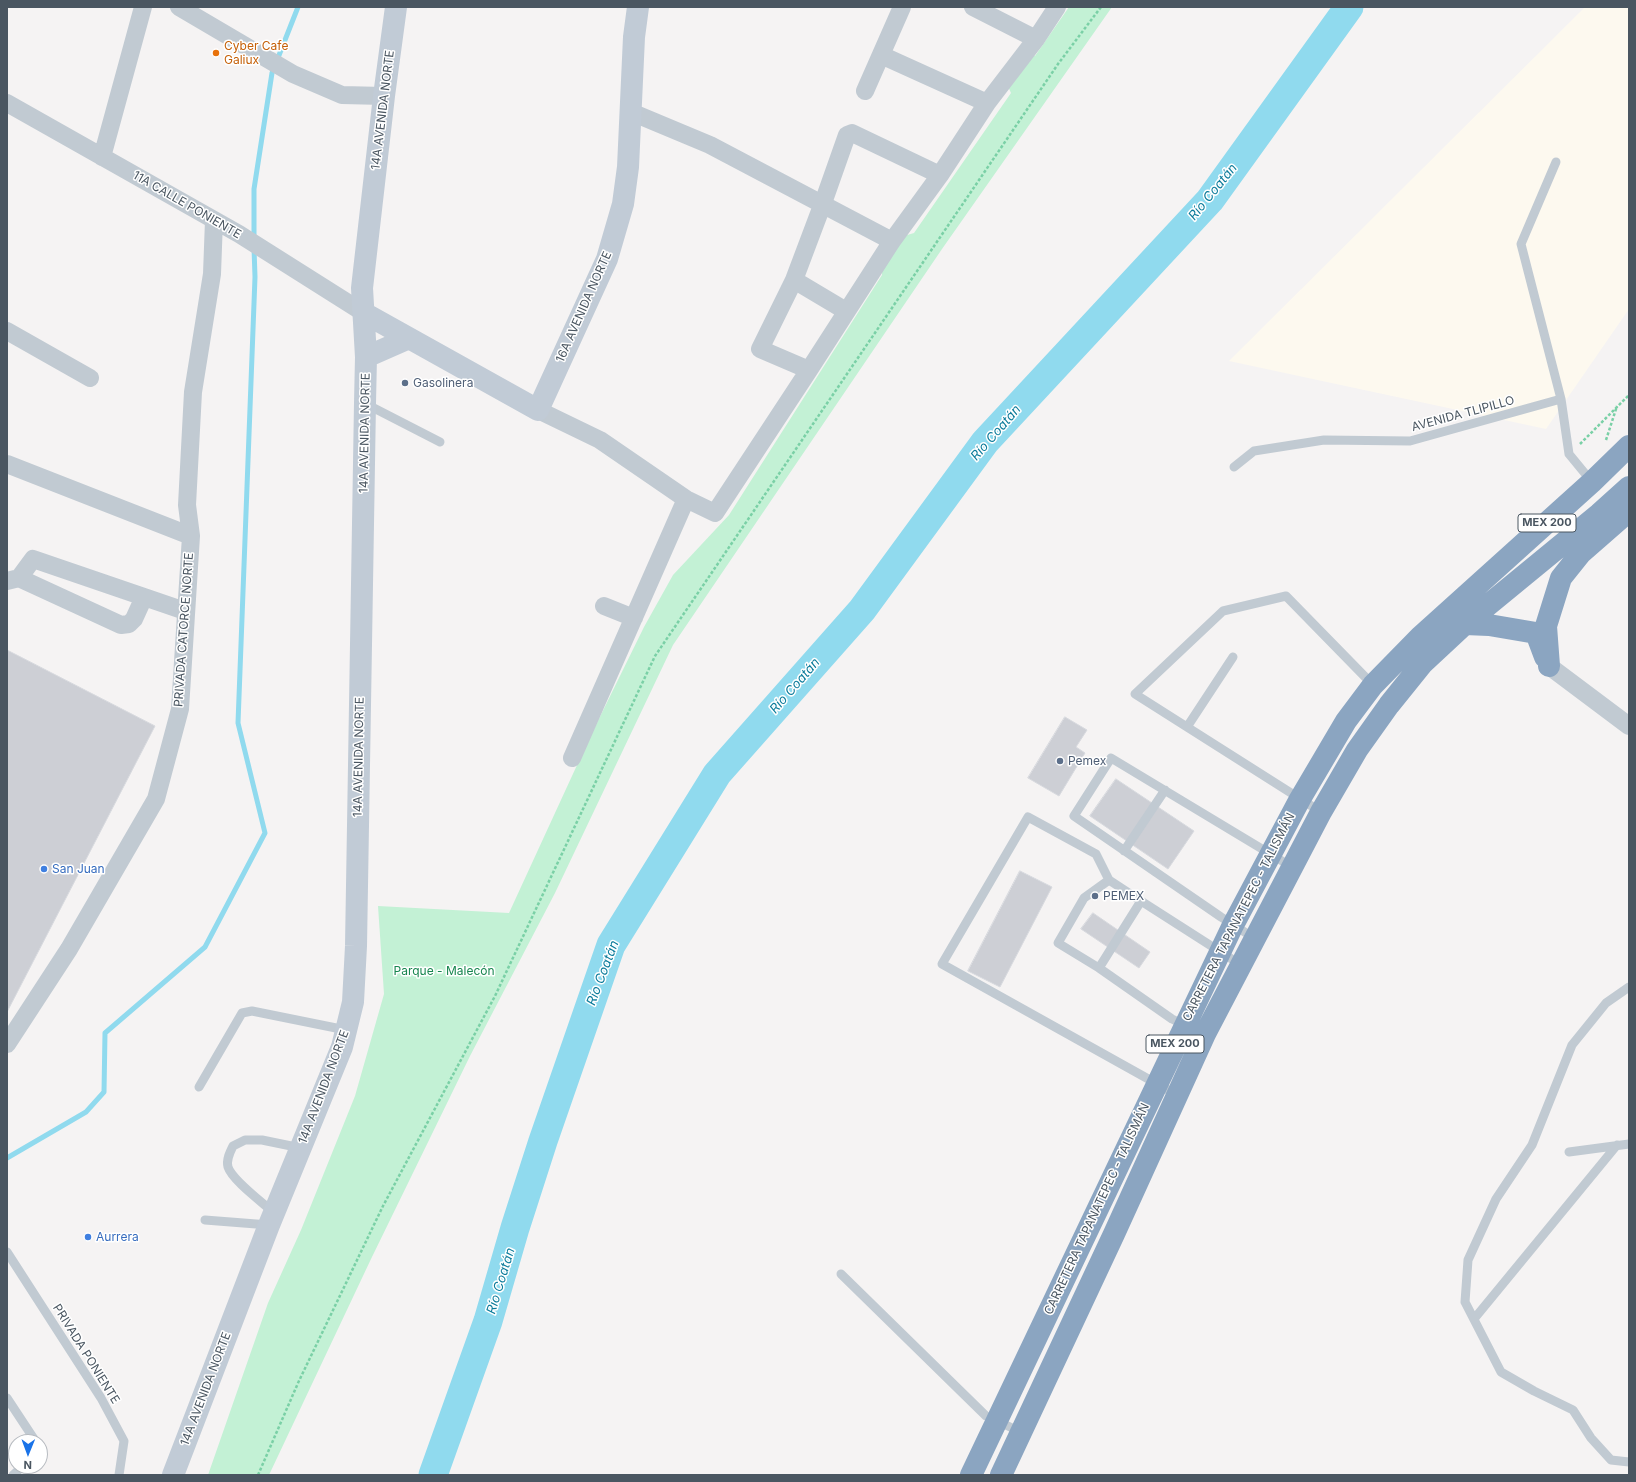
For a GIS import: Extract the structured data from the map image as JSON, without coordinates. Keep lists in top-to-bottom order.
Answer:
{
  "streets": {
    "highway": ["MEX 200", "CARRETERA TAPANATEPEC - TALISMÁN"],
    "main road": ["14A AVENIDA NORTE", "16A AVENIDA NORTE"],
    "street": ["11A CALLE PONIENTE", "PRIVADA CATORCE NORTE"],
    "lane": ["AVENIDA TLIPILLO", "PRIVADA PONIENTE"]
  },
  "crossings": [
    ["14A AVENIDA NORTE", "11A CALLE PONIENTE"],
    ["11A CALLE PONIENTE", "PRIVADA CATORCE NORTE"]
  ],
  "water": ["Río Coatán"],
  "parks": ["Parque - Malecón"],
  "places": [
    "Cyber Cafe Galiux",
    "Gasolinera",
    "Pemex",
    "San Juan",
    "PEMEX",
    "Aurrera"
  ],
  "north": "bottom"
}
